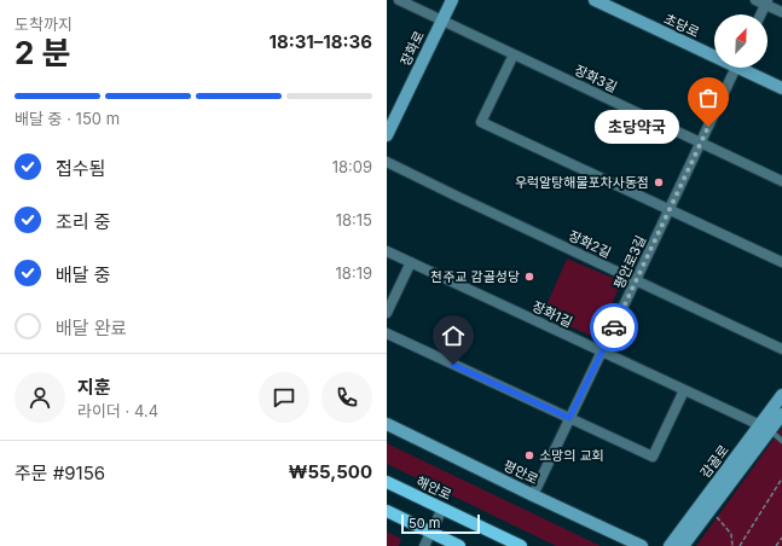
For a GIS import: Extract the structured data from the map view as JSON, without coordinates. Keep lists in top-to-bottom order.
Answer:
{
  "streets": {
    "main road": ["해안로"],
    "street": [
      "초당로",
      "장화로",
      "장화3길",
      "장화2길",
      "평안로3길",
      "장화1길",
      "감골로",
      "평안로"
    ]
  },
  "crossings": [
    ["장화로", "장화3길"],
    ["장화3길", "평안로3길"],
    ["장화2길", "평안로3길"],
    ["평안로3길", "장화1길"],
    ["평안로3길", "평안로"],
    ["장화1길", "감골로"]
  ],
  "places": [
    "초당약국",
    "우럭알탕해물포차사동점",
    "천주교 감골성당",
    "소망의 교회"
  ],
  "scale_bar": "50 m",
  "north": "top right",
  "page": {
    "heading": ["2 분", "도착까지", "18:31–18:36"],
    "panel": [
      "지훈",
      "라이더 · 4.4",
      "주문 #9156",
      "₩55,500"
    ],
    "bar": "배달 중 · 150 m",
    "bubble": "초당약국",
    "list": [
      ["접수됨", "18:09"],
      ["조리 중", "18:15"],
      ["배달 중", "18:19"],
      "배달 완료"
    ],
    "scale": "50 m"
  }
}
